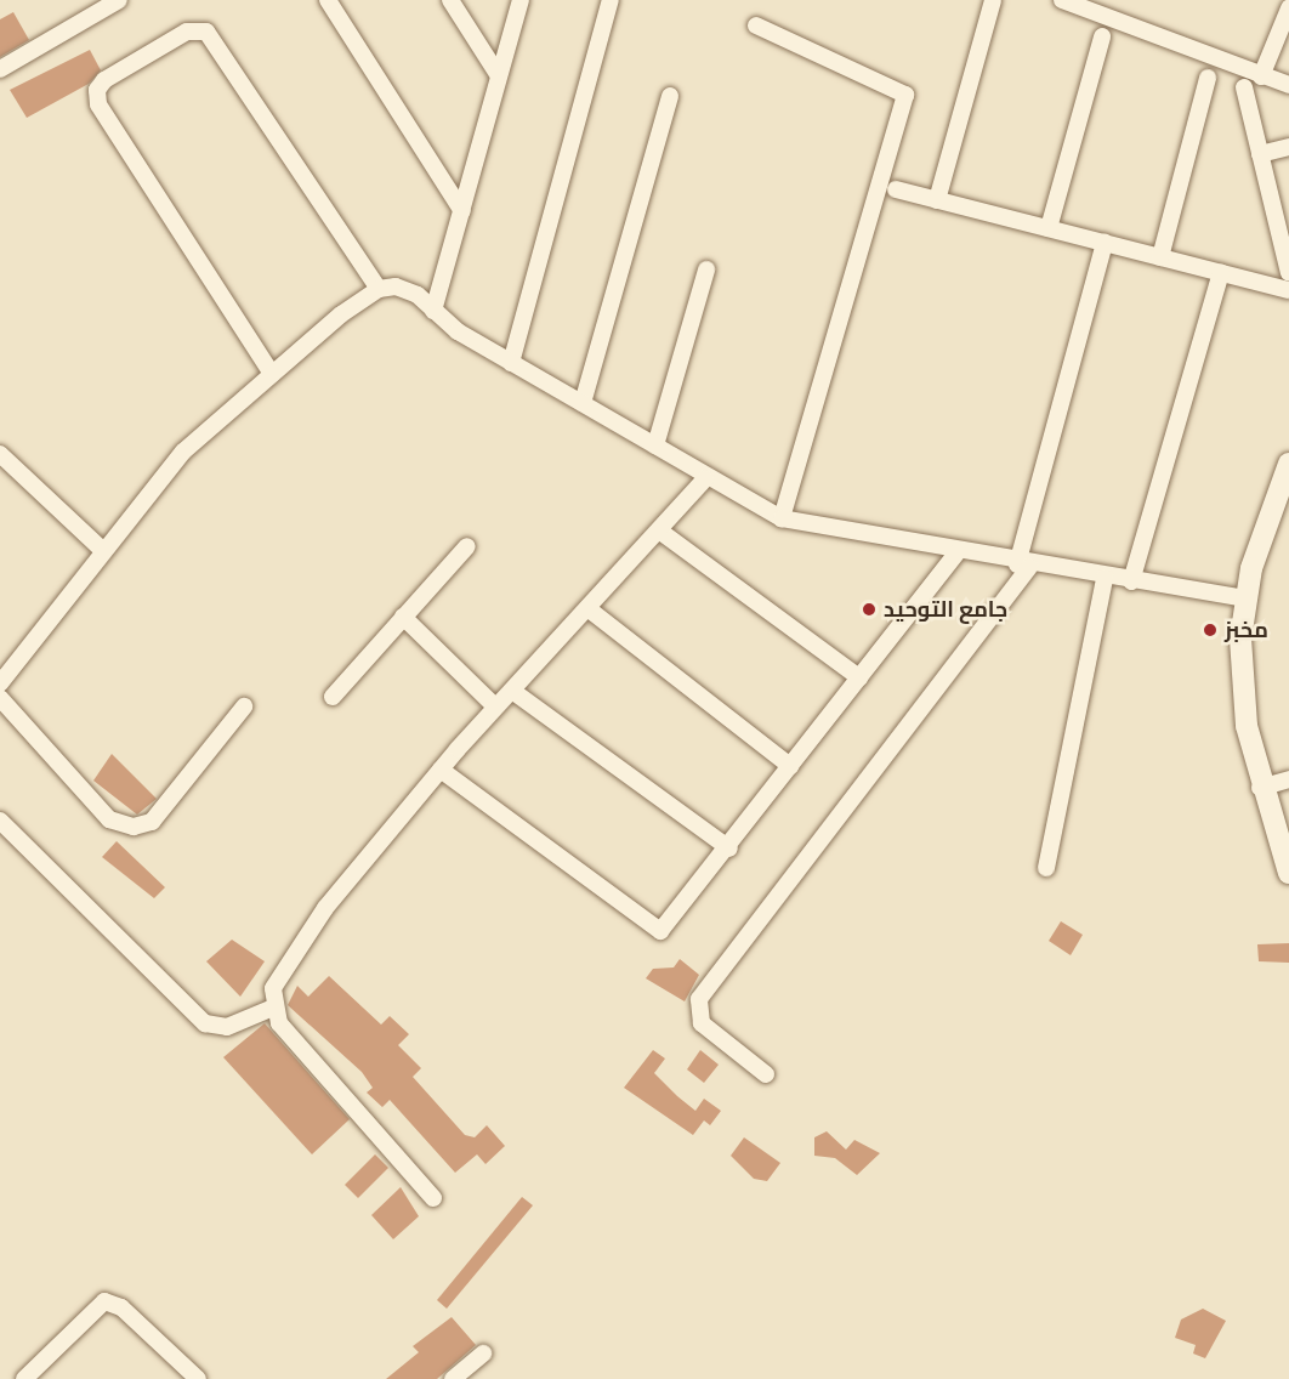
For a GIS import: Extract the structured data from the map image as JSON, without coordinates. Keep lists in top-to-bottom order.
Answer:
{
  "places": ["جامع التوحيد", "مخبز"]
}
